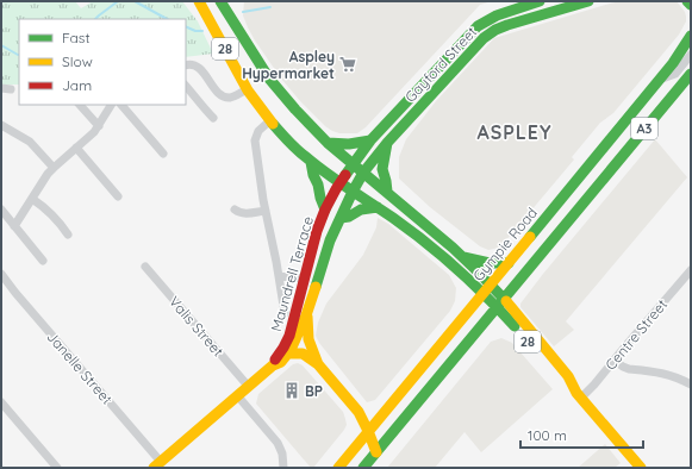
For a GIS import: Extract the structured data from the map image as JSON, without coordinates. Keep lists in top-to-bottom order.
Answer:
{
  "streets": {
    "main road": [
      "28",
      "Gayford Street",
      "A3",
      "Gympie Road",
      "Maundrell Terrace"
    ],
    "street": ["Valis Street", "Centre Street", "Janelle Street"]
  },
  "crossings": [
    ["28", "Gayford Street"],
    ["28", "A3"],
    ["28", "Gympie Road"],
    ["28", "Maundrell Terrace"],
    ["28", "Centre Street"],
    ["Gayford Street", "Maundrell Terrace"],
    ["Maundrell Terrace", "Valis Street"],
    ["Maundrell Terrace", "Janelle Street"]
  ],
  "districts": ["ASPLEY"],
  "places": {
    "supermarket": ["Aspley Hypermarket"],
    "building": ["BP"]
  },
  "legend": ["Fast", "Slow", "Jam"],
  "scale_bar": "100 m"
}
